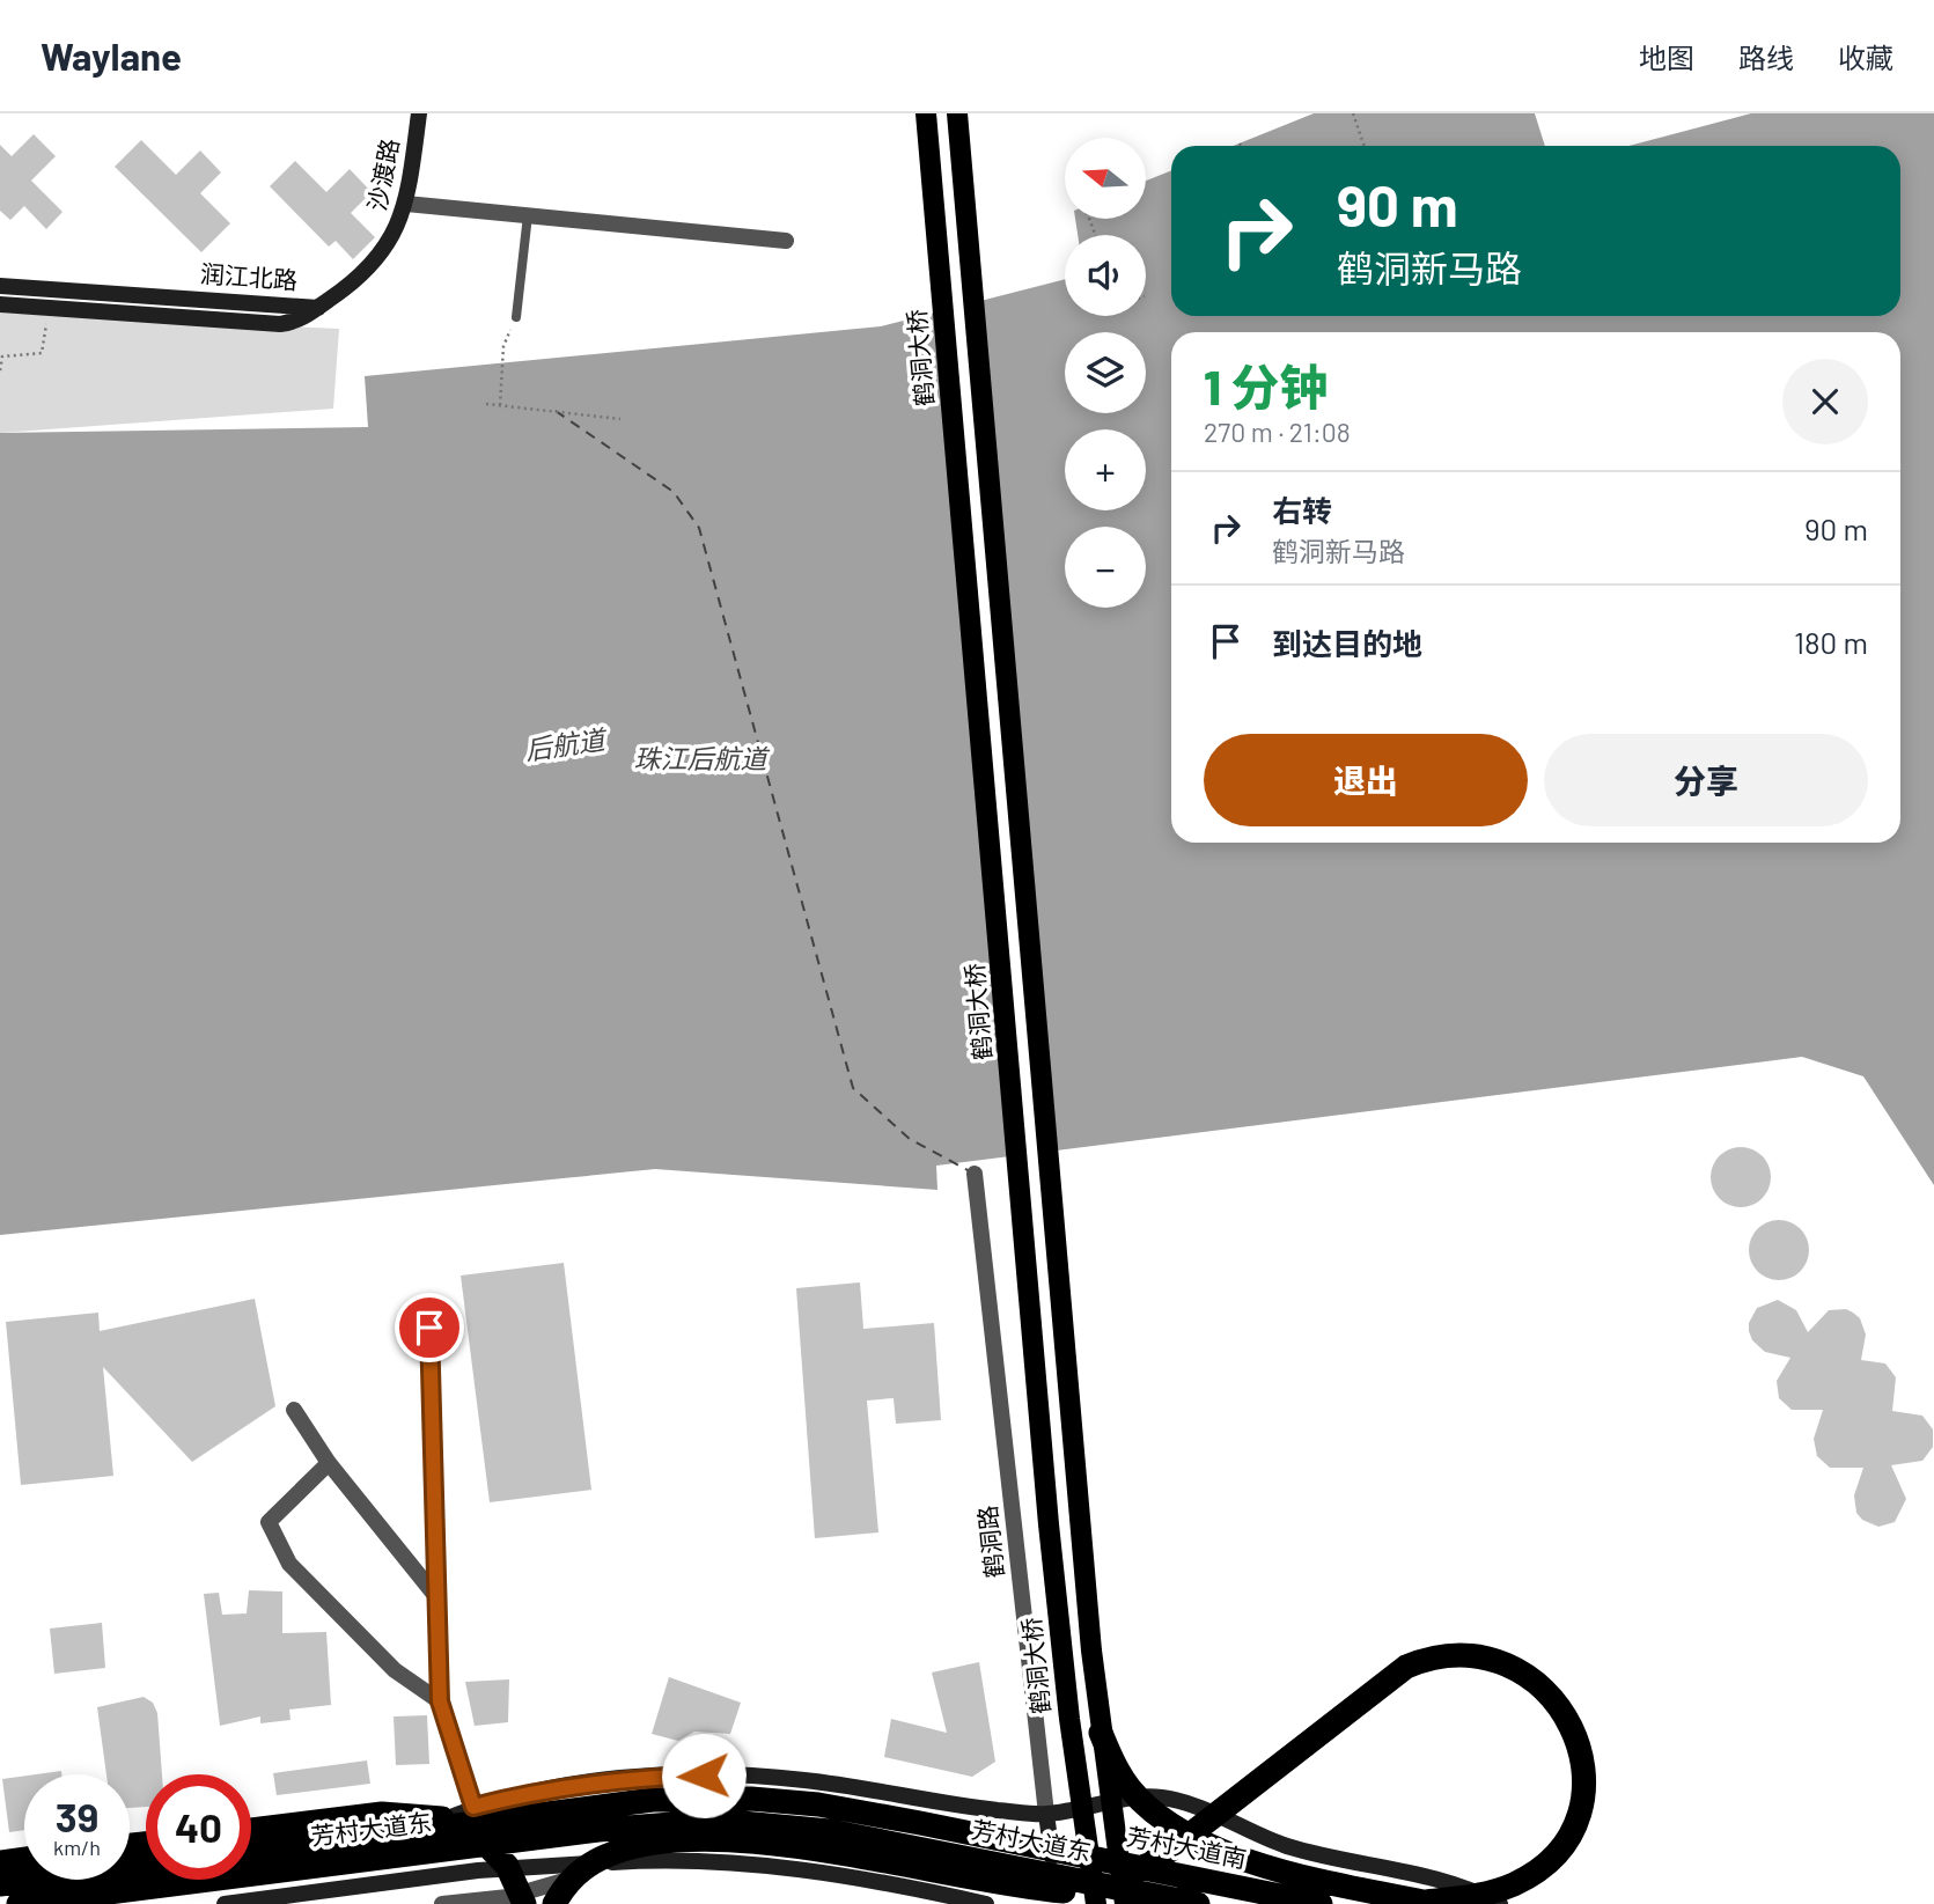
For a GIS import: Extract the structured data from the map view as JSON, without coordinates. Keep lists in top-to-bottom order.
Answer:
{
  "streets": {
    "highway": ["芳村大道东", "芳村大道南"],
    "main road": ["鹤洞大桥"],
    "street": ["沙渡路", "润江北路", "鹤洞路"]
  },
  "crossings": [
    ["沙渡路", "润江北路"],
    ["鹤洞路", "芳村大道东"],
    ["芳村大道东", "芳村大道南"]
  ],
  "water": ["后航道", "珠江后航道"],
  "north": "left",
  "page": {
    "header": "Waylane",
    "nav": ["地图", "路线", "收藏"],
    "map_buttons": ["+", "−"],
    "turn": ["90 m", "鹤洞新马路"],
    "heading": ["1 分钟", "270 m · 21:08"],
    "list": [
      {
        "name": "右转",
        "note": "鹤洞新马路",
        "value": "90 m"
      },
      {
        "name": "到达目的地",
        "value": "180 m"
      }
    ],
    "buttons": ["退出", "分享"],
    "speed": "39 km/h",
    "limit": "40"
  }
}
